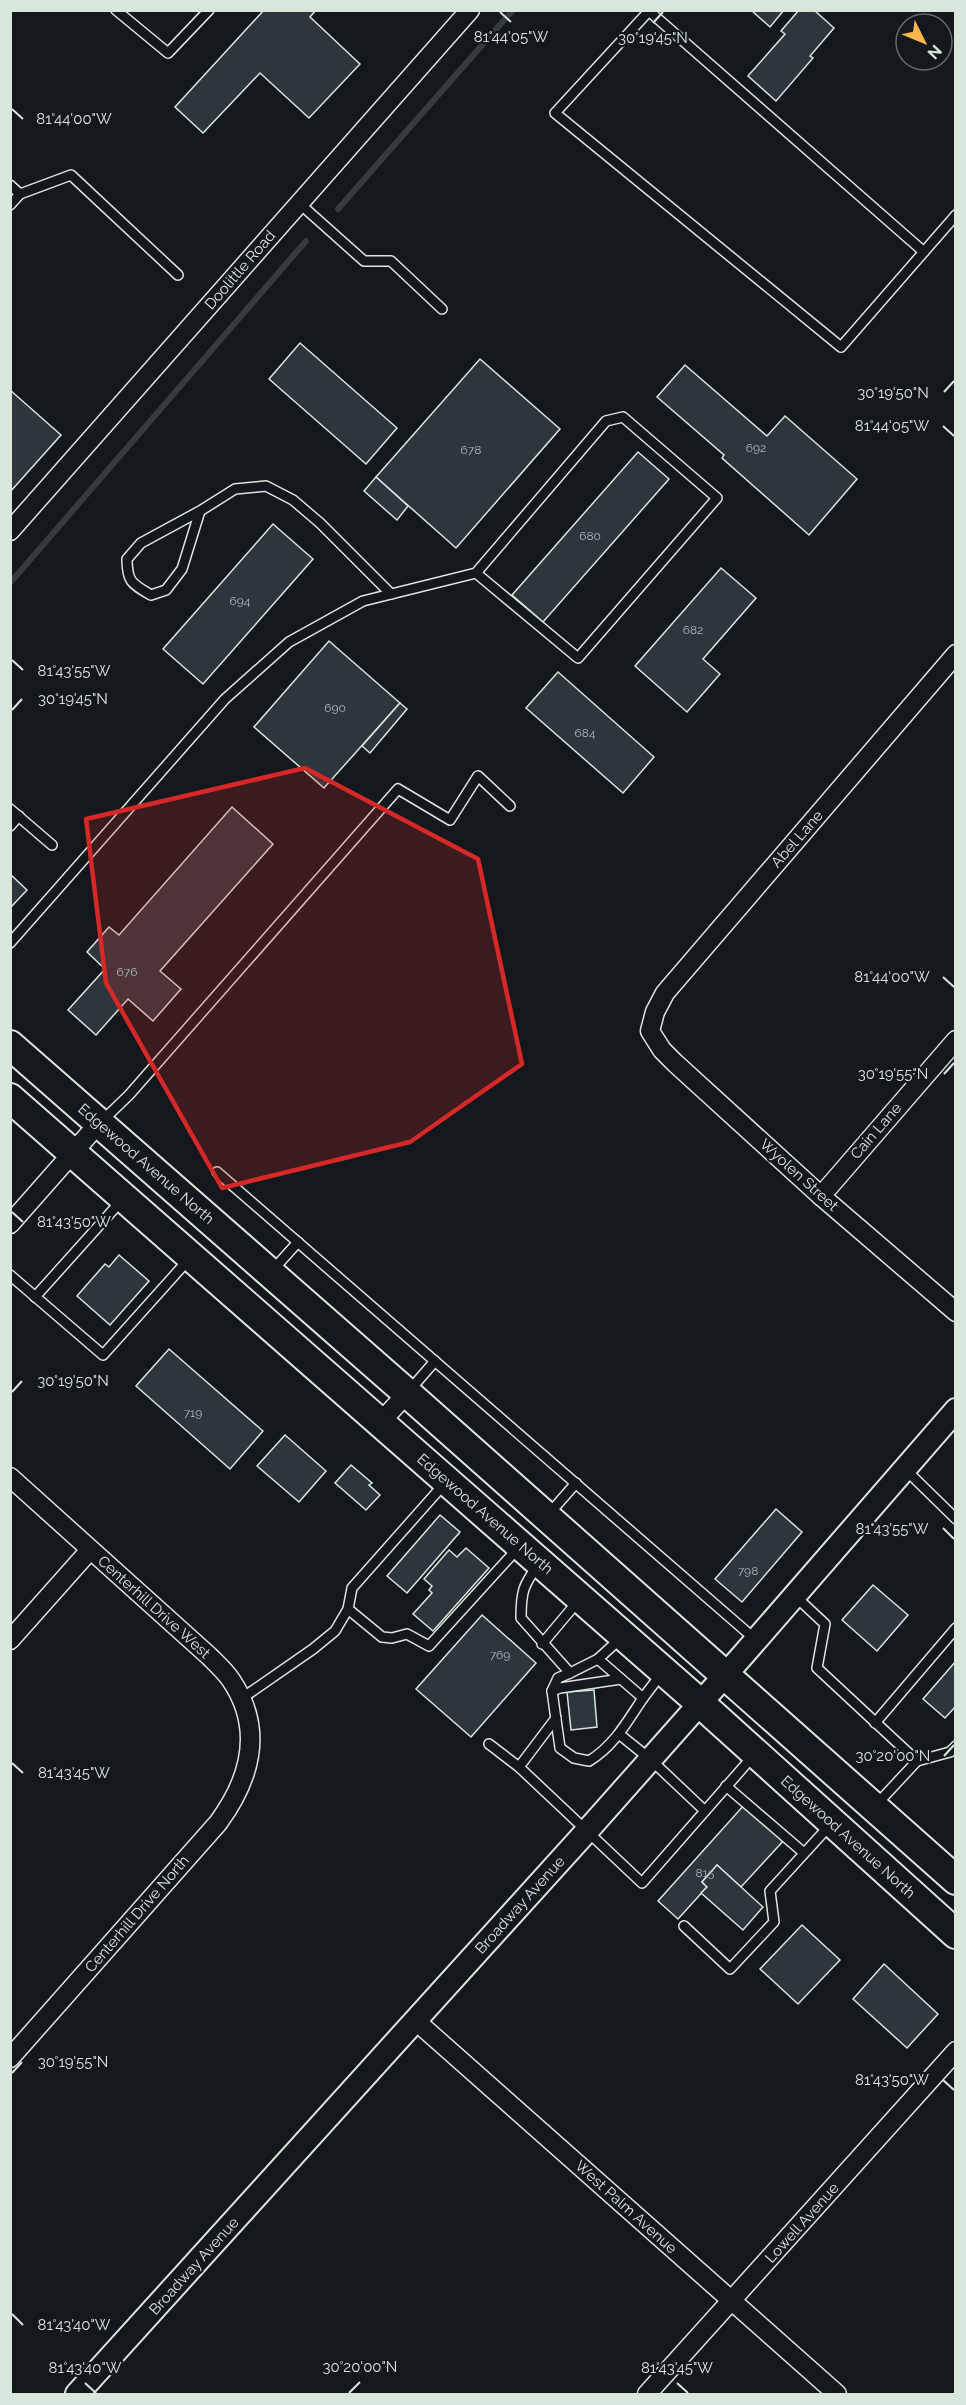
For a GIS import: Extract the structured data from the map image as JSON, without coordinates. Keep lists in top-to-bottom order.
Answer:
{
  "streets": {
    "main road": ["Edgewood Avenue North"],
    "street": [
      "Doolittle Road",
      "Abel Lane",
      "Cain Lane",
      "Wyolen Street",
      "Centerhill Drive West",
      "Broadway Avenue",
      "Centerhill Drive North",
      "West Palm Avenue",
      "Lowell Avenue"
    ]
  },
  "crossings": [
    ["Abel Lane", "Wyolen Street"],
    ["Cain Lane", "Wyolen Street"],
    ["Edgewood Avenue North", "Broadway Avenue"],
    ["Centerhill Drive West", "Centerhill Drive North"],
    ["Broadway Avenue", "West Palm Avenue"],
    ["West Palm Avenue", "Lowell Avenue"]
  ],
  "house_numbers": [
    "692",
    "678",
    "680",
    "694",
    "682",
    "690",
    "684",
    "676",
    "719",
    "798",
    "769",
    "815"
  ],
  "north": "bottom right",
  "coordinates": [
    "81°44'05\"W",
    "30°19'45\"N",
    "81°44'00\"W",
    "30°19'50\"N",
    "81°43'55\"W",
    "30°19'55\"N",
    "81°43'50\"W",
    "30°20'00\"N",
    "81°43'45\"W",
    "81°43'40\"W"
  ]
}
